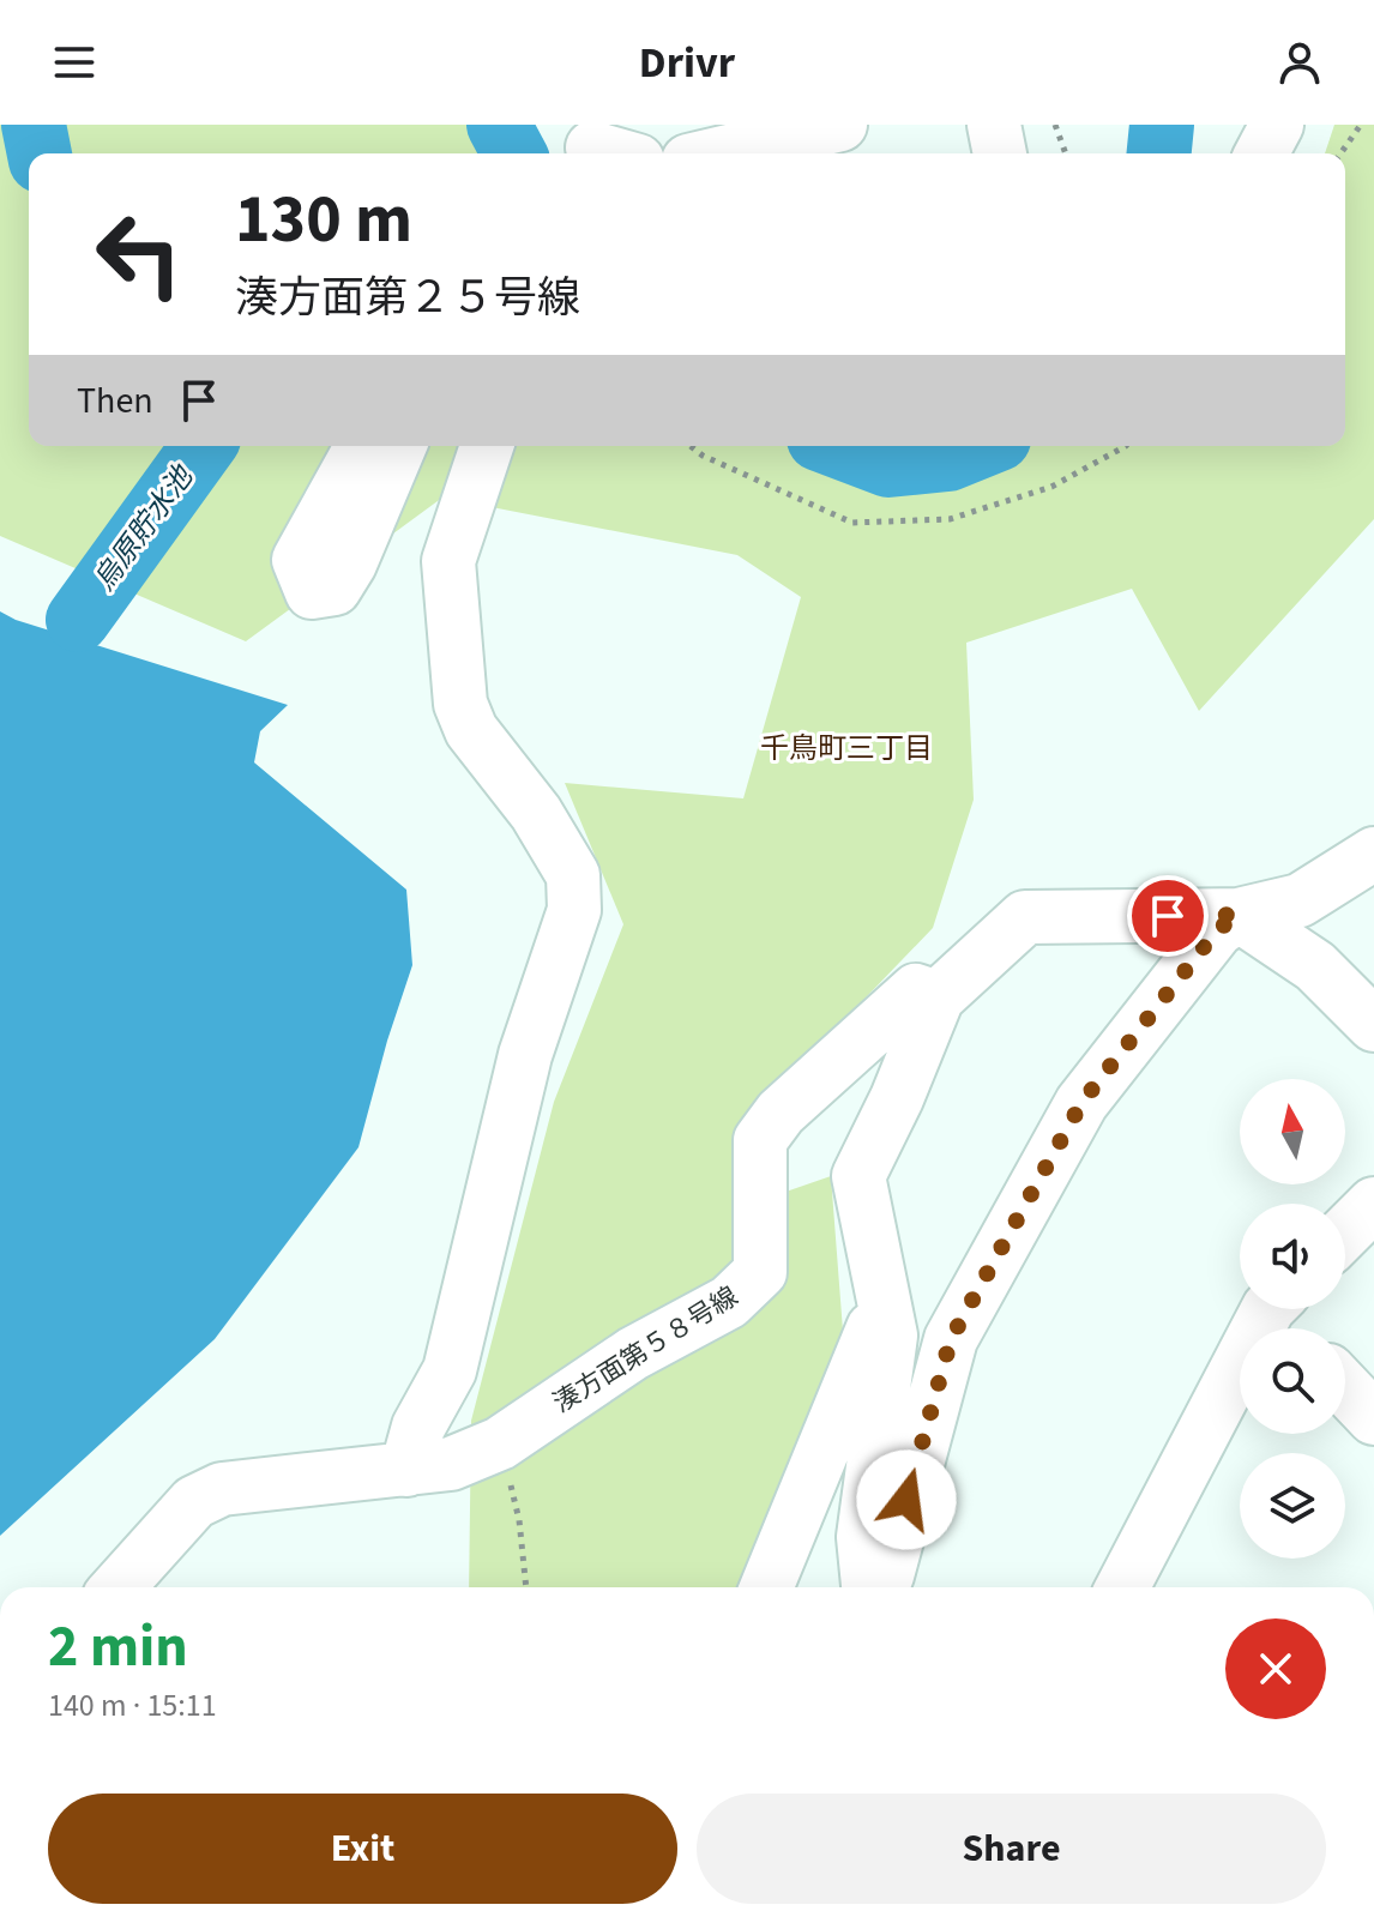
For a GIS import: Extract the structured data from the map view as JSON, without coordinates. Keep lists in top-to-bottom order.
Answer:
{
  "streets": {
    "street": ["湊方面第５８号線"]
  },
  "districts": ["千鳥町三丁目"],
  "water": ["烏原貯水池"],
  "north": "top",
  "page": {
    "header": "Drivr",
    "turn": ["130 m", "湊方面第２５号線"],
    "then": "Then",
    "heading": ["2 min", "140 m · 15:11"],
    "buttons": ["Exit", "Share"]
  }
}
